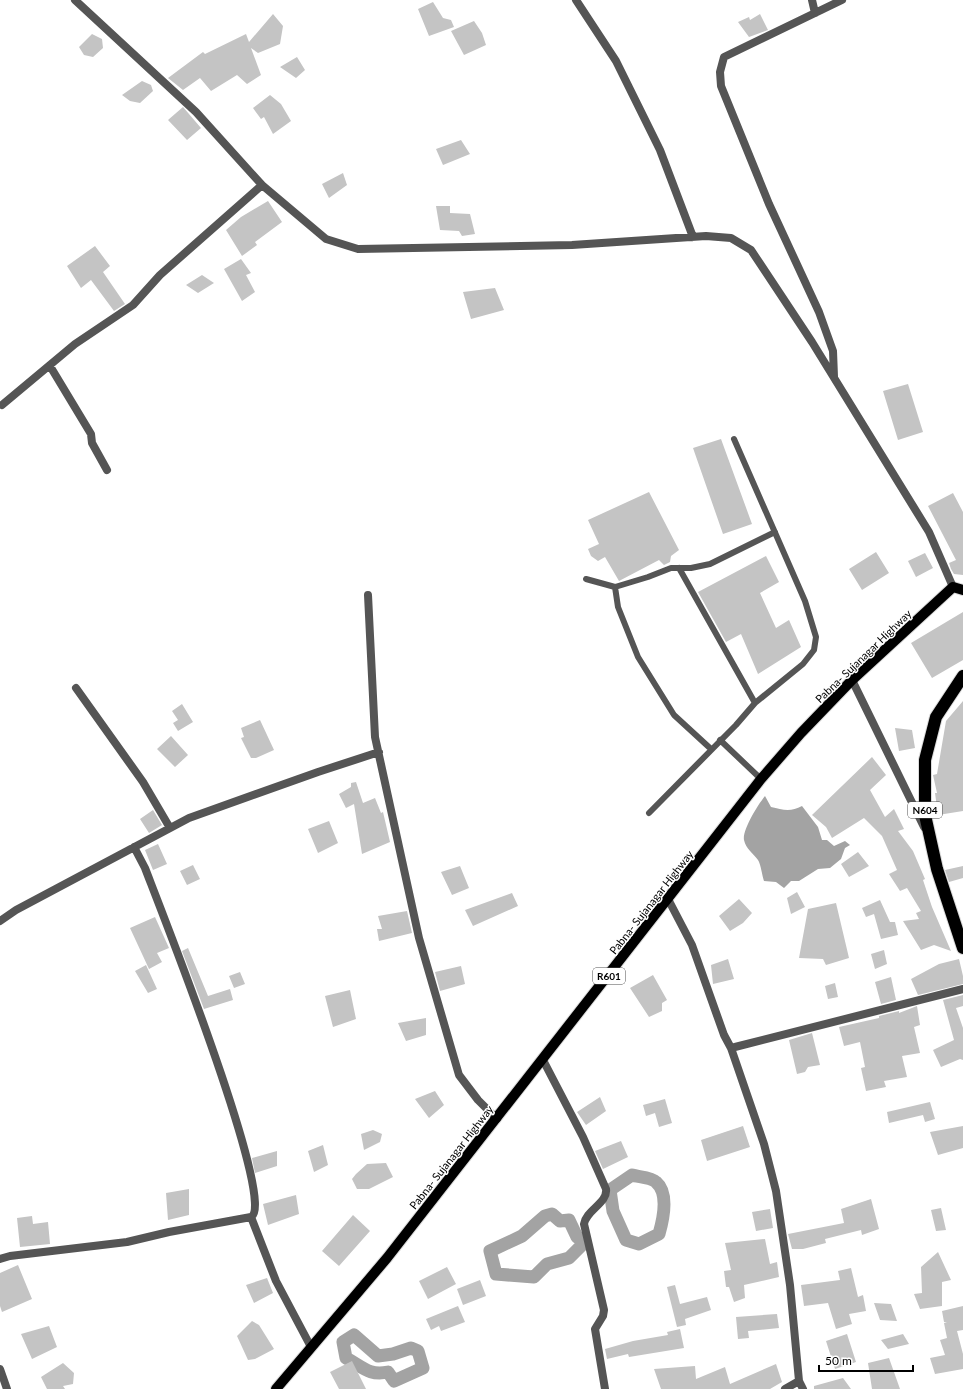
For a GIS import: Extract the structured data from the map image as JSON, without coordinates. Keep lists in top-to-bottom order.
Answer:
{
  "streets": {
    "highway": ["N604"],
    "main road": ["Pabna- Sujanagar Highway", "R601"]
  },
  "scale_bar": "50 m"
}
